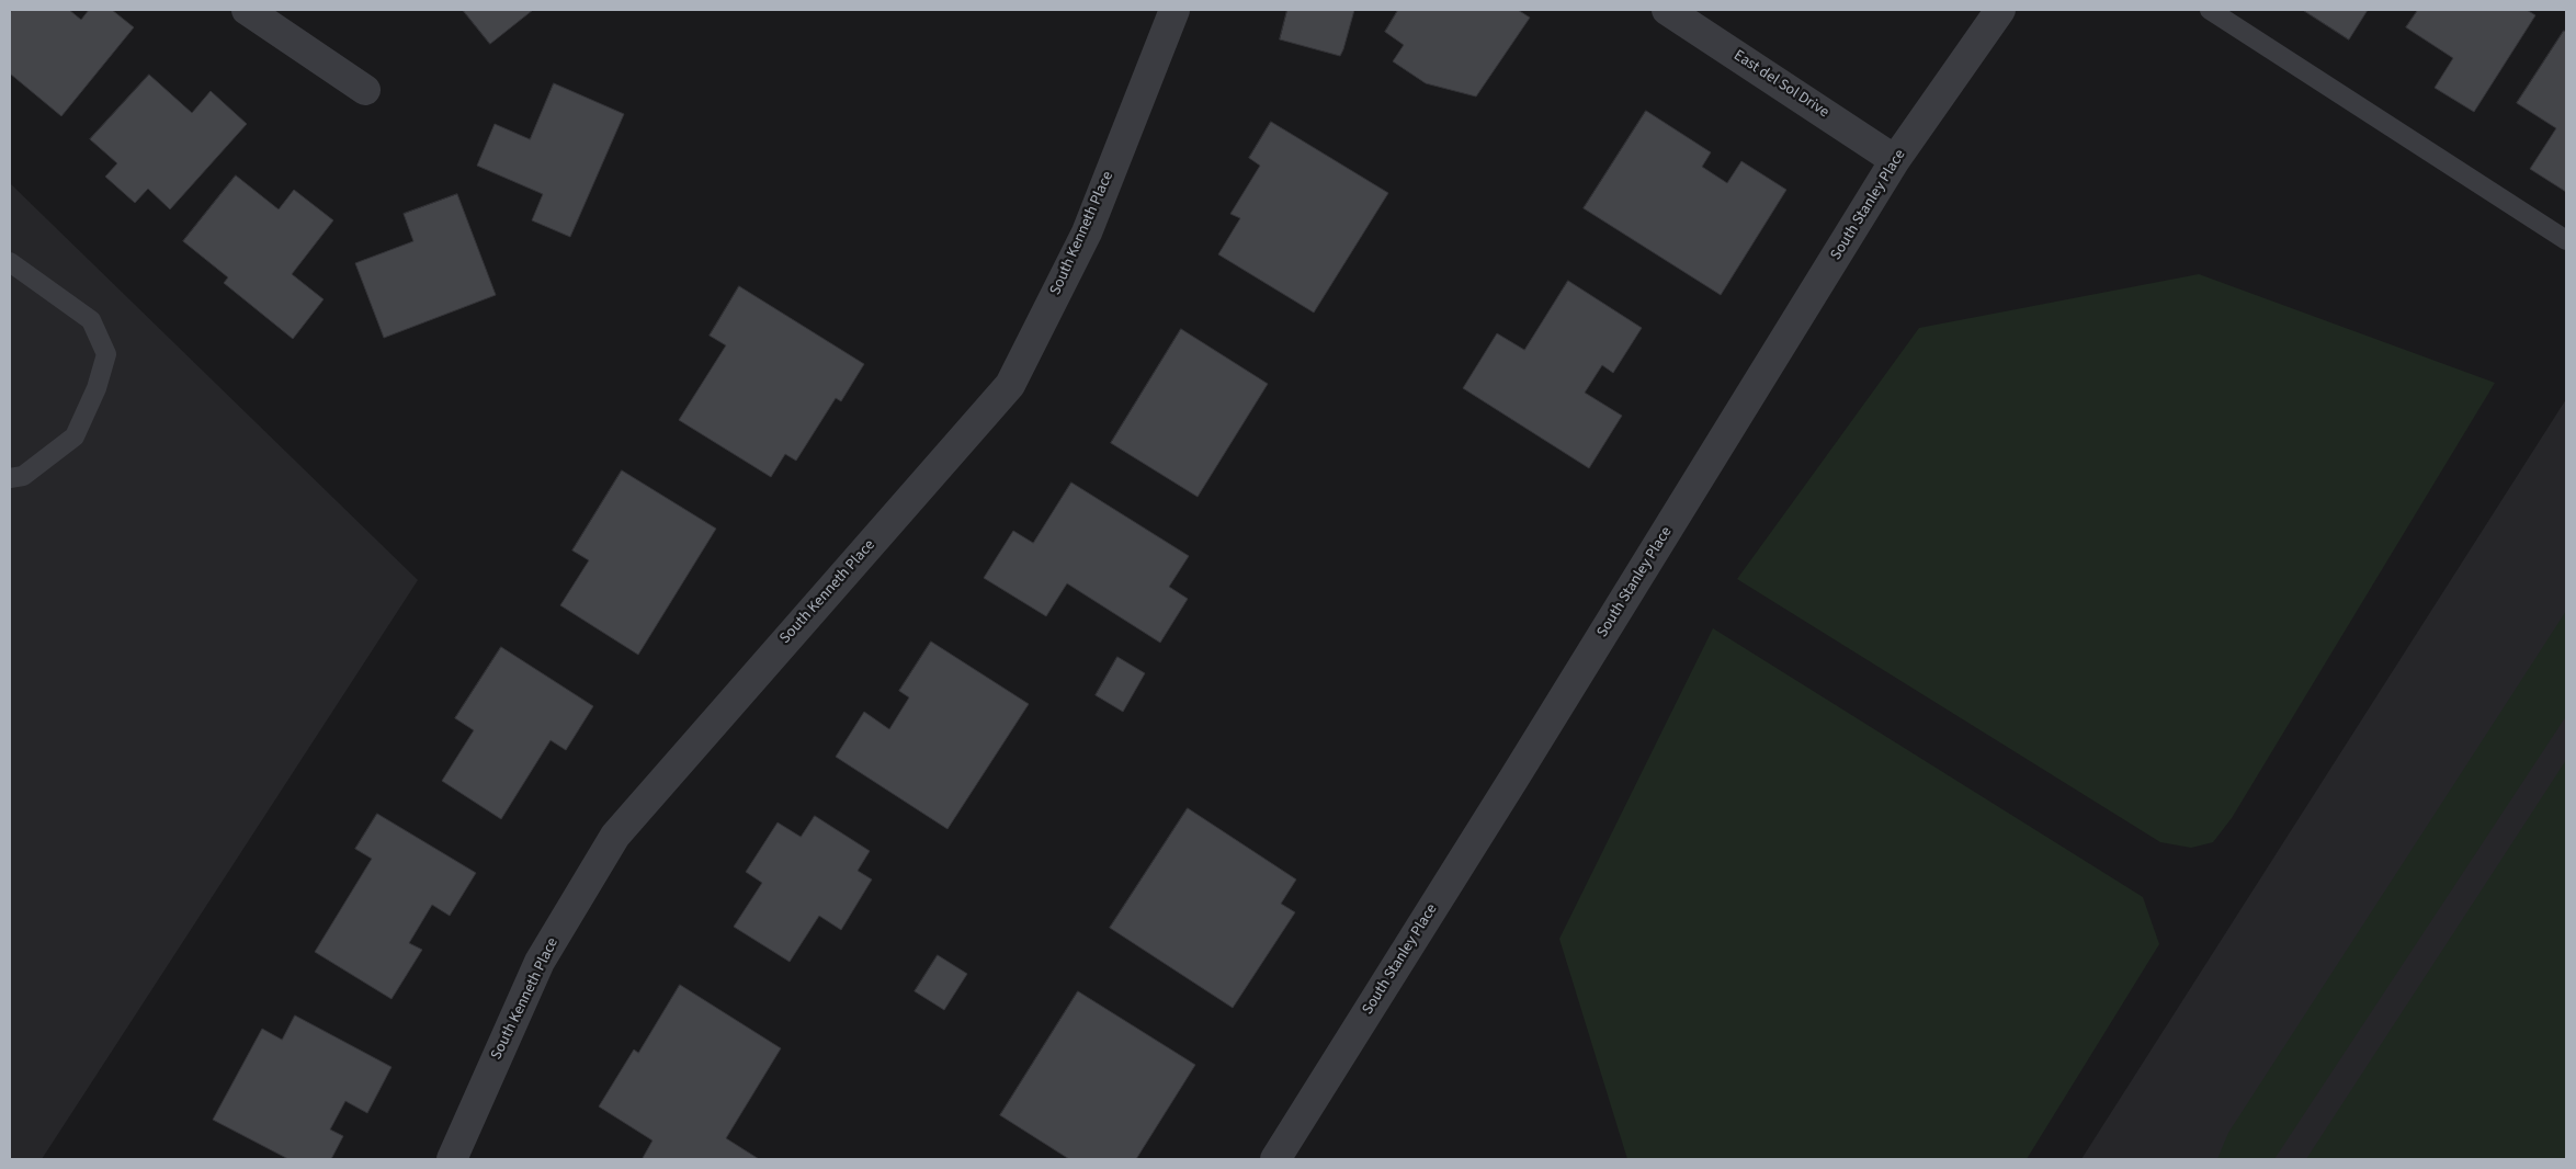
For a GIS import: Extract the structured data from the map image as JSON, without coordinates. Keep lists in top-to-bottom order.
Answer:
{
  "streets": {
    "street": ["East del Sol Drive", "South Stanley Place", "South Kenneth Place"]
  },
  "crossings": [
    ["East del Sol Drive", "South Stanley Place"]
  ]
}
